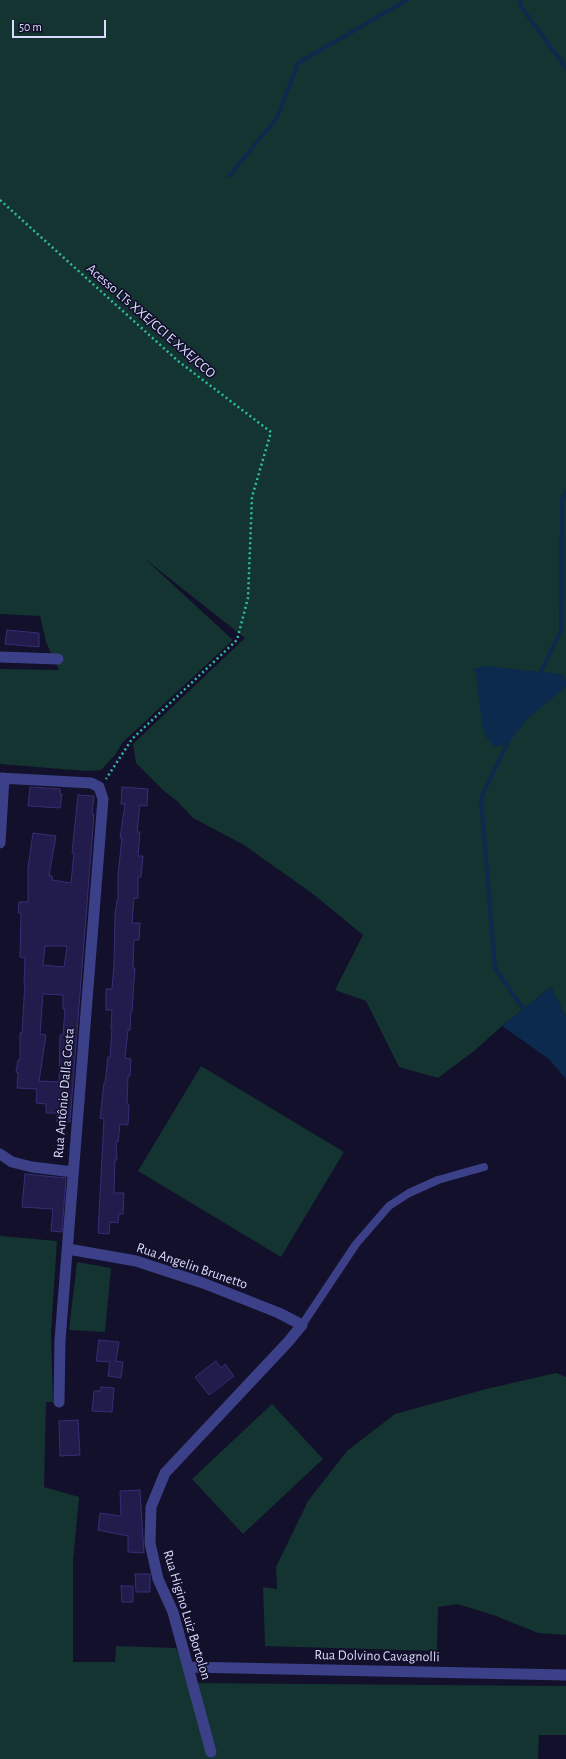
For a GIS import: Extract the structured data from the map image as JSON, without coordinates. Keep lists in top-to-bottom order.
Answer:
{
  "streets": {
    "street": [
      "Rua Antônio Dalla Costa",
      "Rua Angelin Brunetto",
      "Rua Higino Luiz Bortolon",
      "Rua Dolvino Cavagnolli"
    ],
    "path": ["Acesso LTs XXE/CCI E XXE/CCO"]
  },
  "crossings": [
    ["Acesso LTs XXE/CCI E XXE/CCO", "Rua Antônio Dalla Costa"],
    ["Rua Antônio Dalla Costa", "Rua Angelin Brunetto"],
    ["Rua Angelin Brunetto", "Rua Higino Luiz Bortolon"],
    ["Rua Higino Luiz Bortolon", "Rua Dolvino Cavagnolli"]
  ],
  "scale_bar": "50 m"
}
